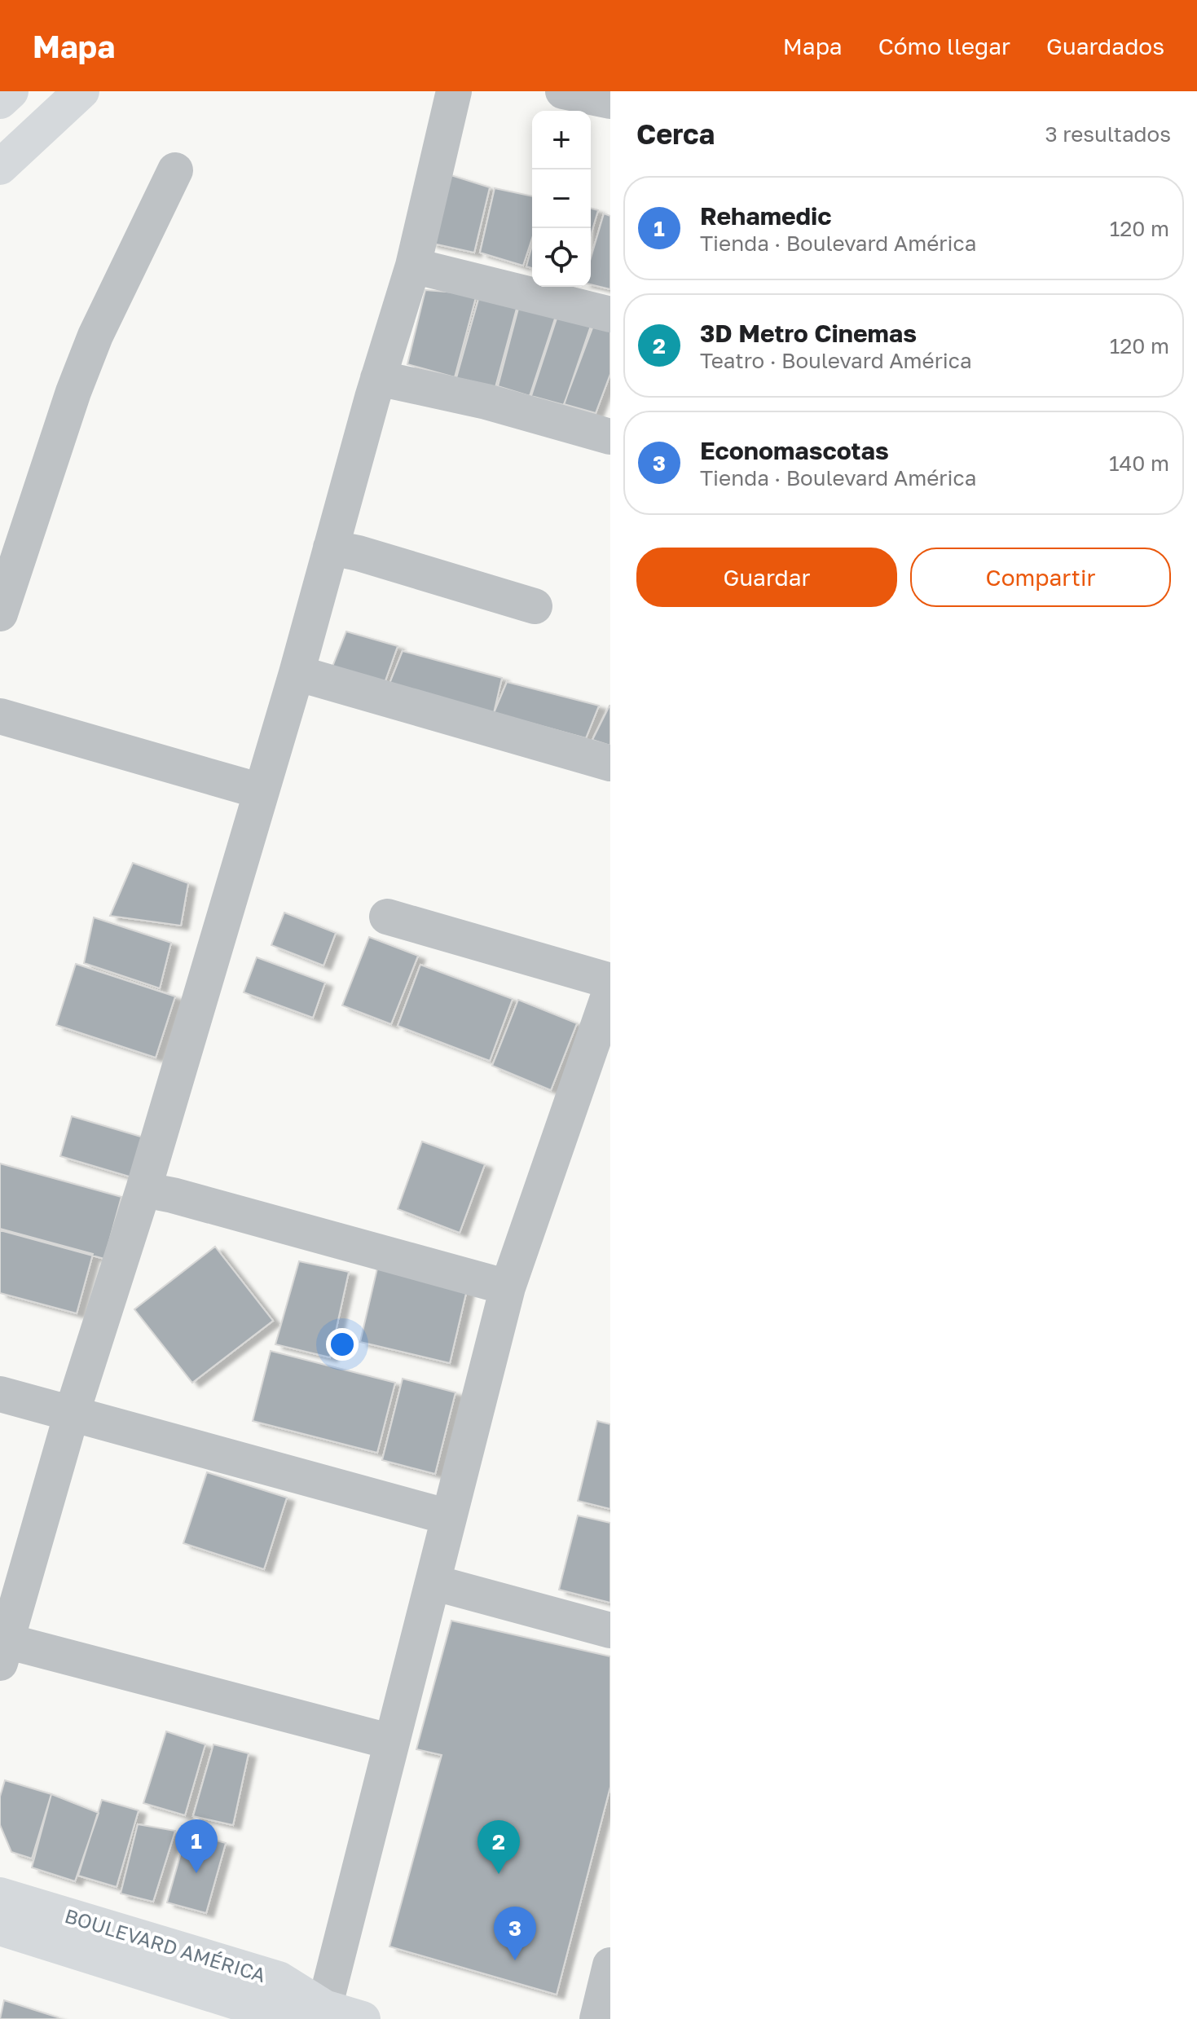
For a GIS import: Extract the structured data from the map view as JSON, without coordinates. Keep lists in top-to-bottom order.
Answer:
{
  "streets": {
    "main road": ["BOULEVARD AMÉRICA"]
  },
  "page": {
    "header": "Mapa",
    "nav": ["Mapa", "Cómo llegar", "Guardados"],
    "heading": ["Cerca", "3 resultados"],
    "map_buttons": ["+", "−"],
    "list": [
      {
        "mark": "1",
        "name": "Rehamedic",
        "note": "Tienda · Boulevard América",
        "value": "120 m"
      },
      {
        "mark": "2",
        "name": "3D Metro Cinemas",
        "note": "Teatro · Boulevard América",
        "value": "120 m"
      },
      {
        "mark": "3",
        "name": "Economascotas",
        "note": "Tienda · Boulevard América",
        "value": "140 m"
      }
    ],
    "buttons": ["Guardar", "Compartir"],
    "pins": ["1", "2", "3"]
  }
}
